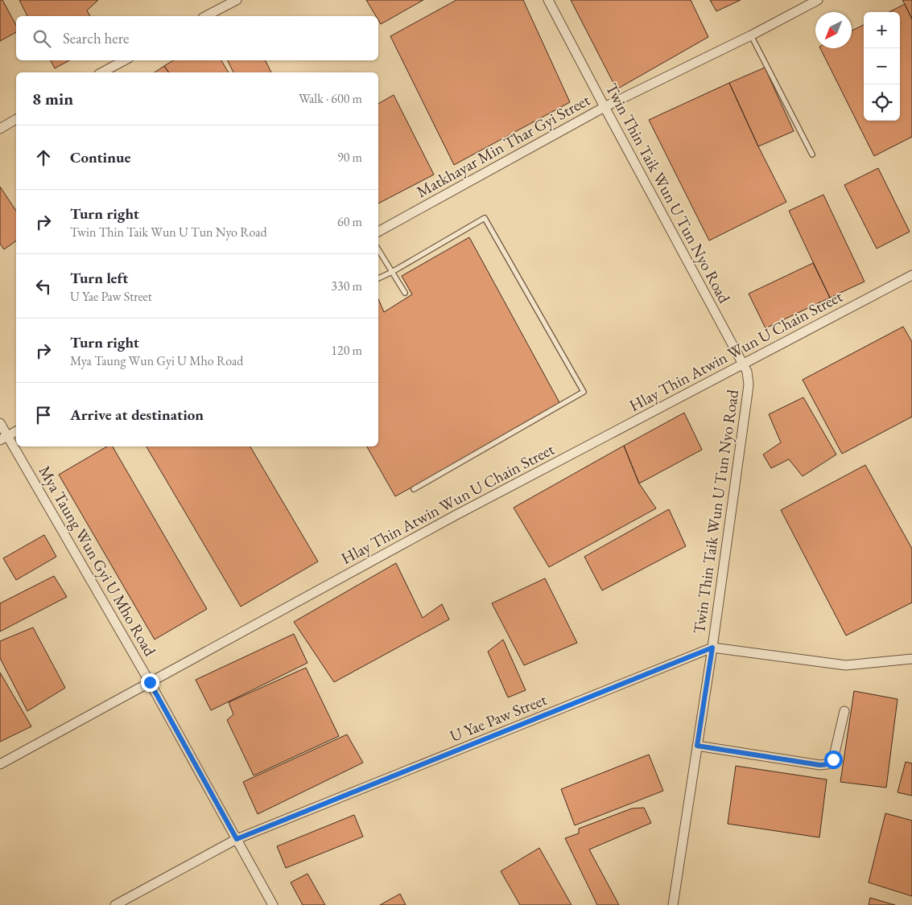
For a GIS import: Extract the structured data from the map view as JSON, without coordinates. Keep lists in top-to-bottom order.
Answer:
{
  "streets": {
    "street": [
      "Matkhayar Min Thar Gyi Street",
      "Twin Thin Taik Wun U Tun Nyo Road",
      "Hlay Thin Atwin Wun U Chain Street",
      "Mya Taung Wun Gyi U Mho Road",
      "U Yae Paw Street"
    ]
  },
  "crossings": [
    ["Matkhayar Min Thar Gyi Street", "Twin Thin Taik Wun U Tun Nyo Road"],
    ["Twin Thin Taik Wun U Tun Nyo Road", "Hlay Thin Atwin Wun U Chain Street"],
    ["Twin Thin Taik Wun U Tun Nyo Road", "U Yae Paw Street"],
    ["Hlay Thin Atwin Wun U Chain Street", "Mya Taung Wun Gyi U Mho Road"],
    ["Mya Taung Wun Gyi U Mho Road", "U Yae Paw Street"]
  ],
  "north": "bottom left",
  "page": {
    "map_buttons": ["+", "−"],
    "search": "Search here",
    "heading": ["8 min", "Walk · 600 m"],
    "list": [
      ["Continue", "90 m"],
      ["Turn right", "Twin Thin Taik Wun U Tun Nyo Road", "60 m"],
      ["Turn left", "U Yae Paw Street", "330 m"],
      ["Turn right", "Mya Taung Wun Gyi U Mho Road", "120 m"],
      "Arrive at destination"
    ]
  }
}
